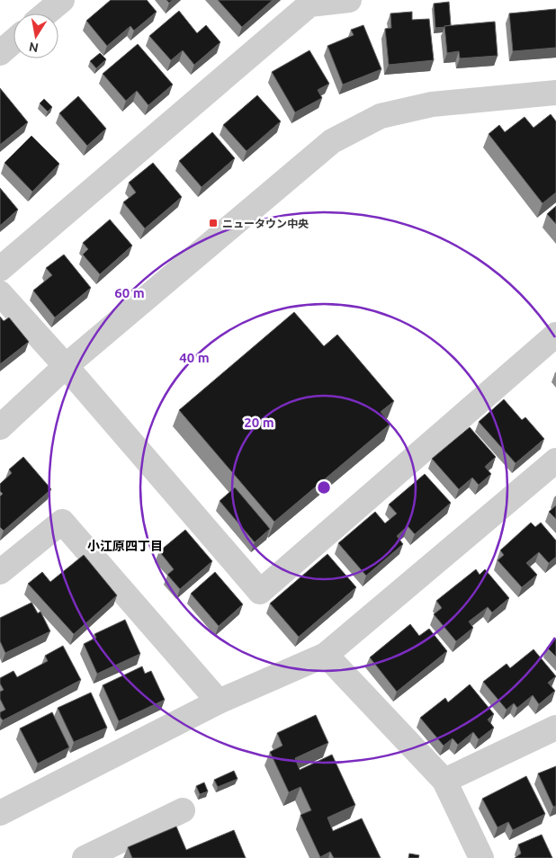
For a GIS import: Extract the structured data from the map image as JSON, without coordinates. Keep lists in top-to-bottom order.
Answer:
{
  "districts": ["小江原四丁目"],
  "places": {
    "transit": ["ニュータウン中央"]
  },
  "north": "bottom",
  "rings": ["60 m", "40 m", "20 m"]
}
